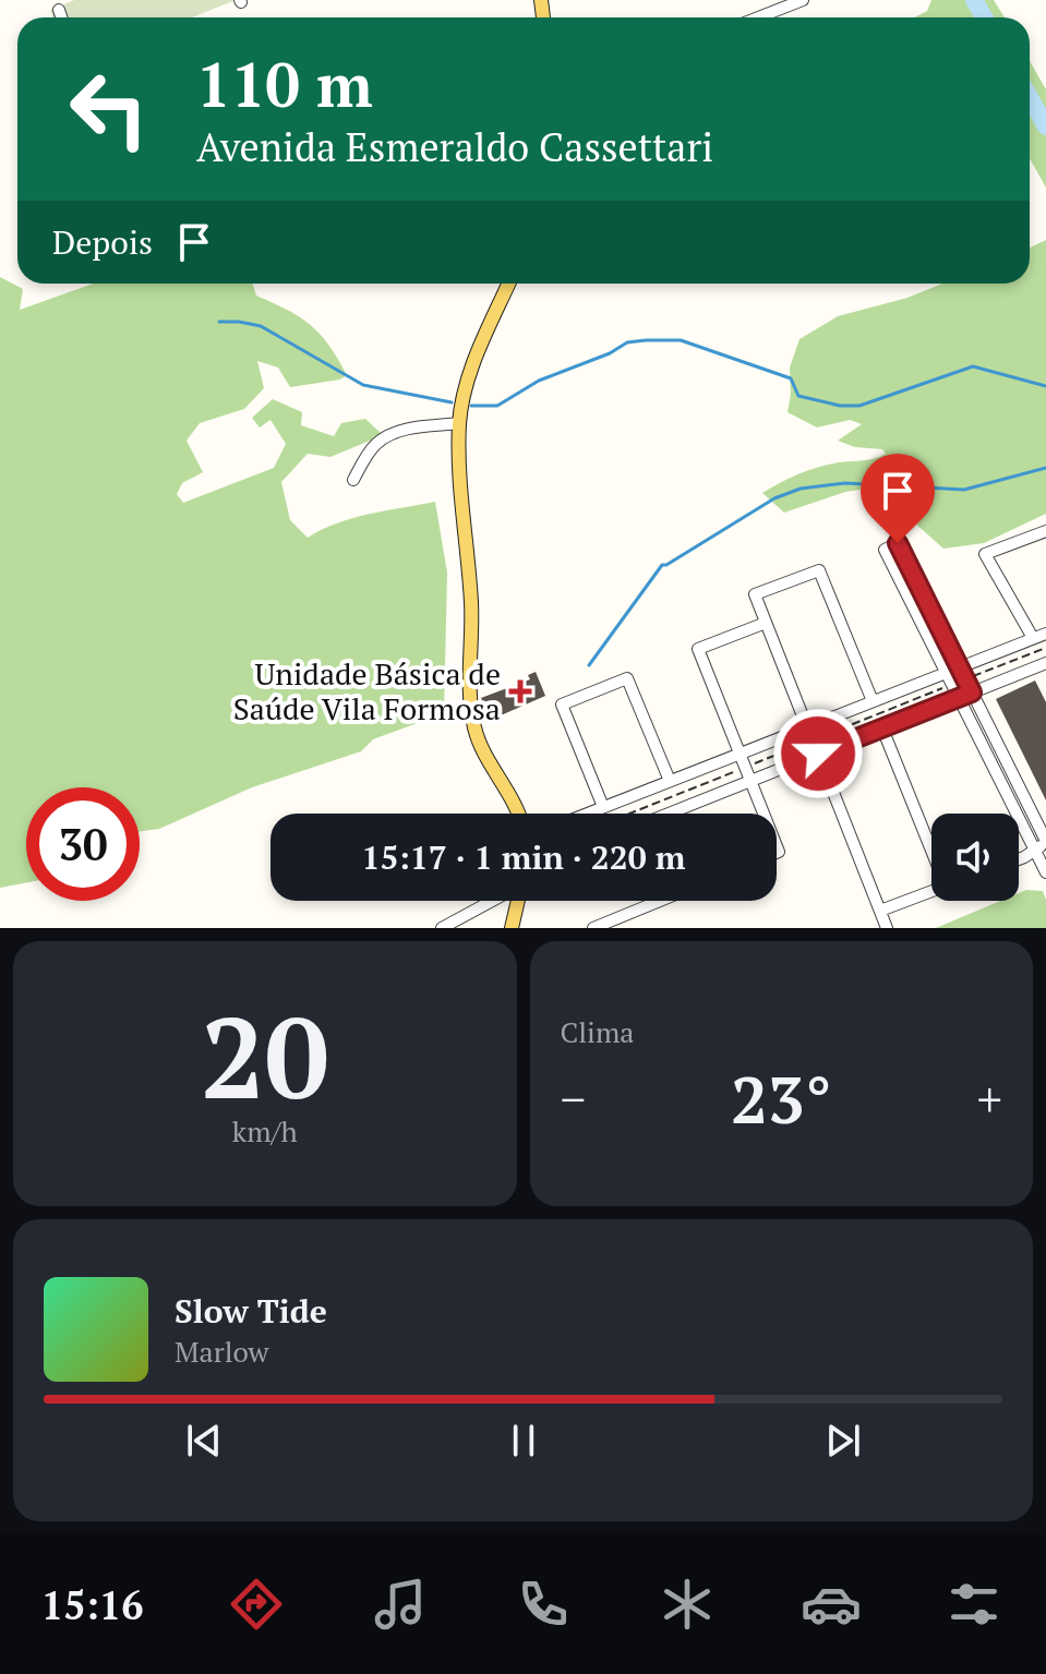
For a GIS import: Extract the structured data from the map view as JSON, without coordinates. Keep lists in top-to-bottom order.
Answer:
{
  "places": {
    "health": ["Unidade Básica de Saúde Vila Formosa"]
  },
  "page": {
    "turn": ["110 m", "Avenida Esmeraldo Cassettari"],
    "then": "Depois",
    "limit": "30",
    "trip": "15:17 · 1 min · 220 m",
    "tile": [
      ["20", "km/h"],
      "Clima"
    ],
    "heat": ["−", "23°", "+"],
    "song": ["Slow Tide", "Marlow"],
    "tabs": "15:16"
  }
}
